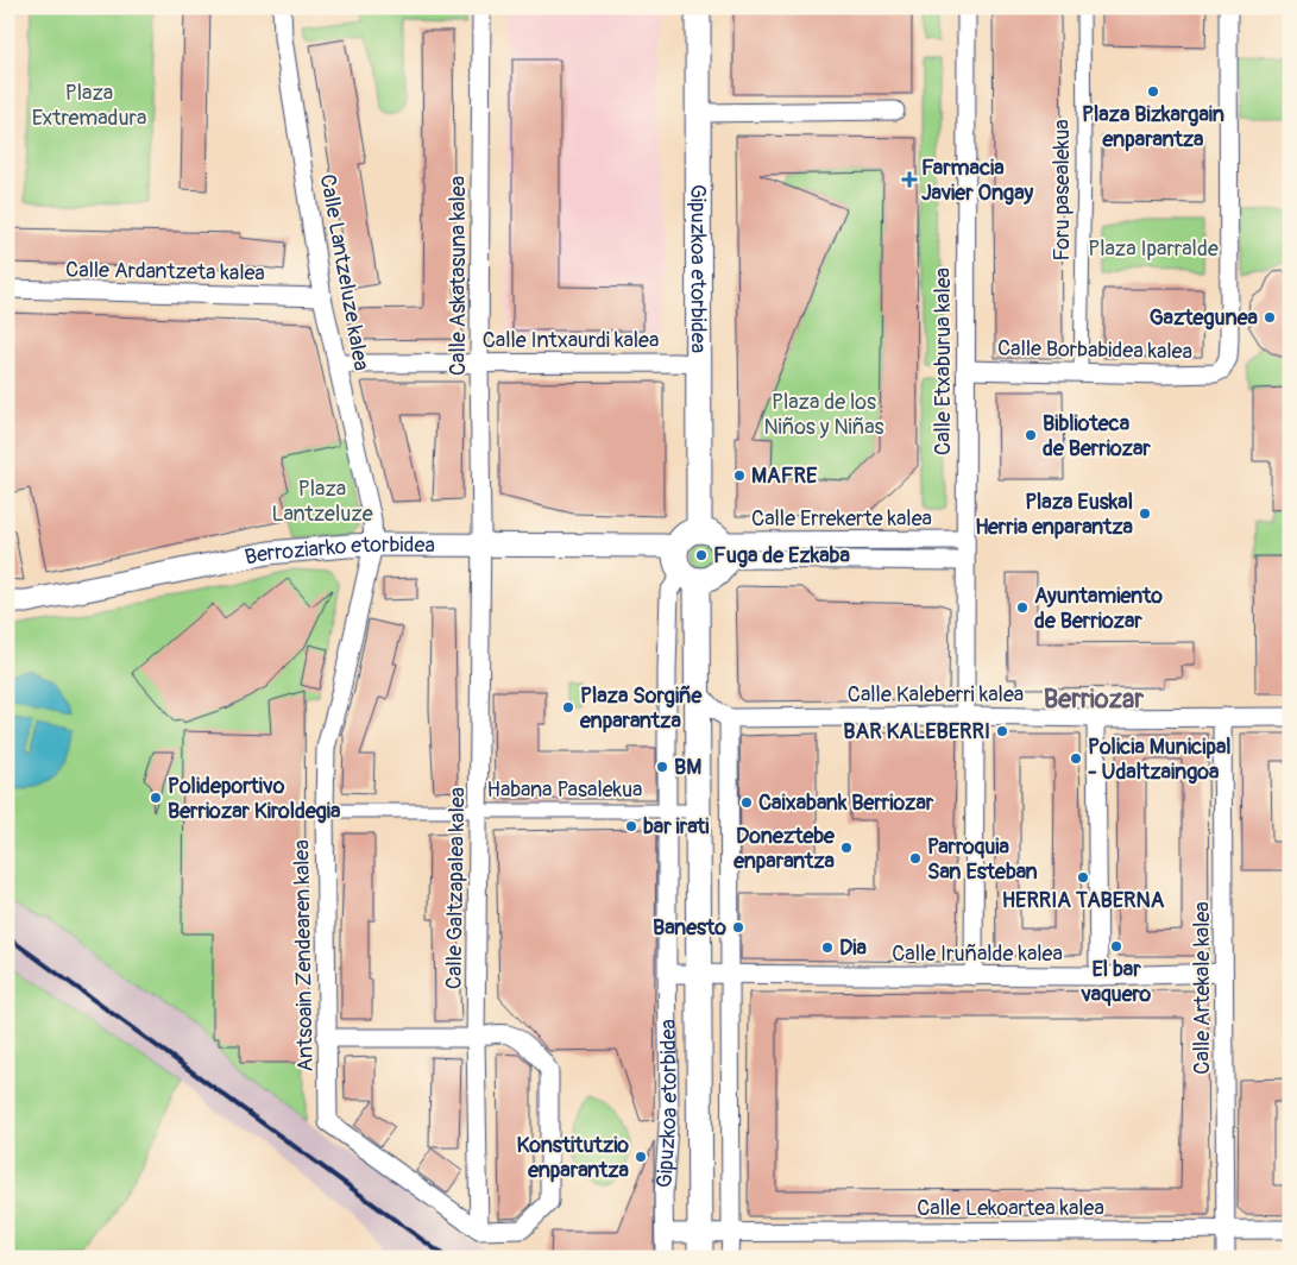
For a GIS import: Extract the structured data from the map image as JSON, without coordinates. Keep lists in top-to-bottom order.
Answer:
{
  "streets": {
    "main road": ["Gipuzkoa etorbidea"],
    "street": [
      "Foru pasealekua",
      "Calle Ardantzeta kalea",
      "Calle Lantzeluze kalea",
      "Calle Askatasuna kalea",
      "Calle Intxaurdi kalea",
      "Calle Borbabidea kalea",
      "Calle Etxaburua kalea",
      "Calle Errekerte kalea",
      "Berroziarko etorbidea",
      "Calle Kaleberri kalea",
      "Habana Pasalekua",
      "Calle Galtzapalea kalea",
      "Calle Iruñalde kalea",
      "Antsoain Zendearen kalea",
      "Calle Artekale kalea",
      "Calle Lekoartea kalea"
    ]
  },
  "crossings": [
    ["Foru pasealekua", "Calle Borbabidea kalea"],
    ["Gipuzkoa etorbidea", "Calle Intxaurdi kalea"],
    ["Gipuzkoa etorbidea", "Calle Errekerte kalea"],
    ["Gipuzkoa etorbidea", "Berroziarko etorbidea"],
    ["Gipuzkoa etorbidea", "Habana Pasalekua"],
    ["Calle Ardantzeta kalea", "Calle Lantzeluze kalea"],
    ["Calle Lantzeluze kalea", "Calle Intxaurdi kalea"],
    ["Calle Lantzeluze kalea", "Berroziarko etorbidea"],
    ["Calle Lantzeluze kalea", "Antsoain Zendearen kalea"],
    ["Calle Askatasuna kalea", "Calle Intxaurdi kalea"],
    ["Calle Askatasuna kalea", "Berroziarko etorbidea"],
    ["Calle Askatasuna kalea", "Calle Galtzapalea kalea"],
    ["Calle Borbabidea kalea", "Calle Etxaburua kalea"],
    ["Calle Etxaburua kalea", "Calle Errekerte kalea"],
    ["Calle Etxaburua kalea", "Calle Kaleberri kalea"],
    ["Calle Etxaburua kalea", "Calle Iruñalde kalea"],
    ["Berroziarko etorbidea", "Calle Galtzapalea kalea"],
    ["Berroziarko etorbidea", "Antsoain Zendearen kalea"],
    ["Calle Kaleberri kalea", "Calle Artekale kalea"],
    ["Habana Pasalekua", "Calle Galtzapalea kalea"],
    ["Habana Pasalekua", "Antsoain Zendearen kalea"],
    ["Calle Galtzapalea kalea", "Antsoain Zendearen kalea"],
    ["Calle Iruñalde kalea", "Calle Artekale kalea"],
    ["Calle Artekale kalea", "Calle Lekoartea kalea"]
  ],
  "districts": ["Berriozar"],
  "parks": [
    "Plaza Extremadura",
    "Plaza Iparralde",
    "Plaza de los Niños y Niñas",
    "Plaza Lantzeluze"
  ],
  "places": {
    "other": [
      "Plaza Bizkargain enparantza",
      "Gaztegunea",
      "Biblioteca de Berriozar",
      "MAFRE",
      "Plaza Euskal Herria enparantza",
      "Fuga de Ezkaba",
      "Ayuntamiento de Berriozar",
      "Plaza Sorgiñe enparantza",
      "BAR KALEBERRI",
      "Policia Municipal - Udaltzaingoa",
      "BM",
      "Polideportivo Berriozar Kiroldegia",
      "Caixabank Berriozar",
      "bar irati",
      "Doneztebe enparantza",
      "Parroquia San Esteban",
      "HERRIA TABERNA",
      "Banesto",
      "El bar vaquero",
      "Dia",
      "Konstitutzio enparantza"
    ],
    "health": ["Farmacia Javier Ongay"]
  }
}
